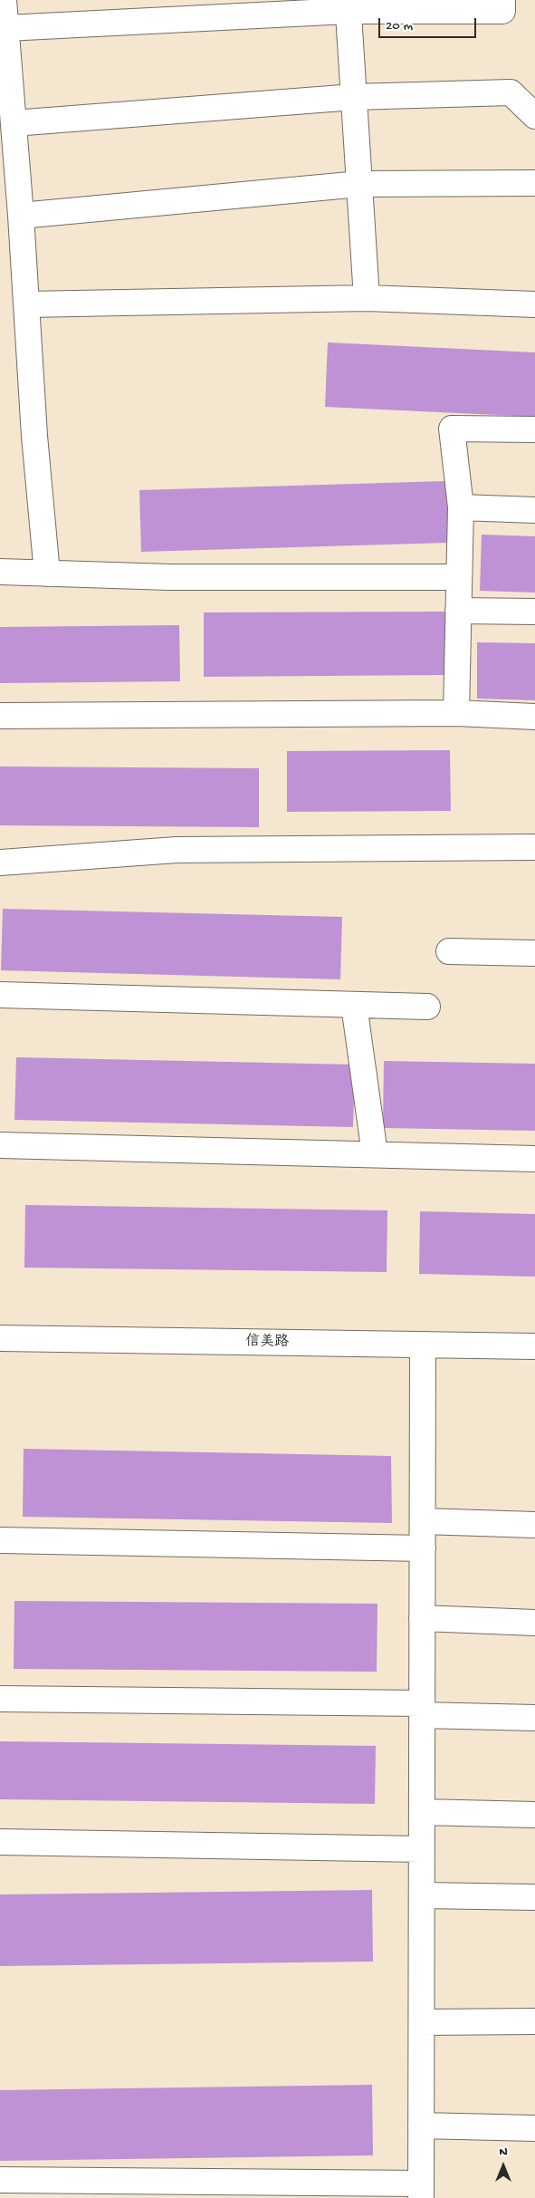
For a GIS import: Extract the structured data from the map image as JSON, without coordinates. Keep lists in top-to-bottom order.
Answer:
{
  "streets": {
    "street": ["信美路"]
  },
  "scale_bar": "20 m",
  "north": "top"
}
